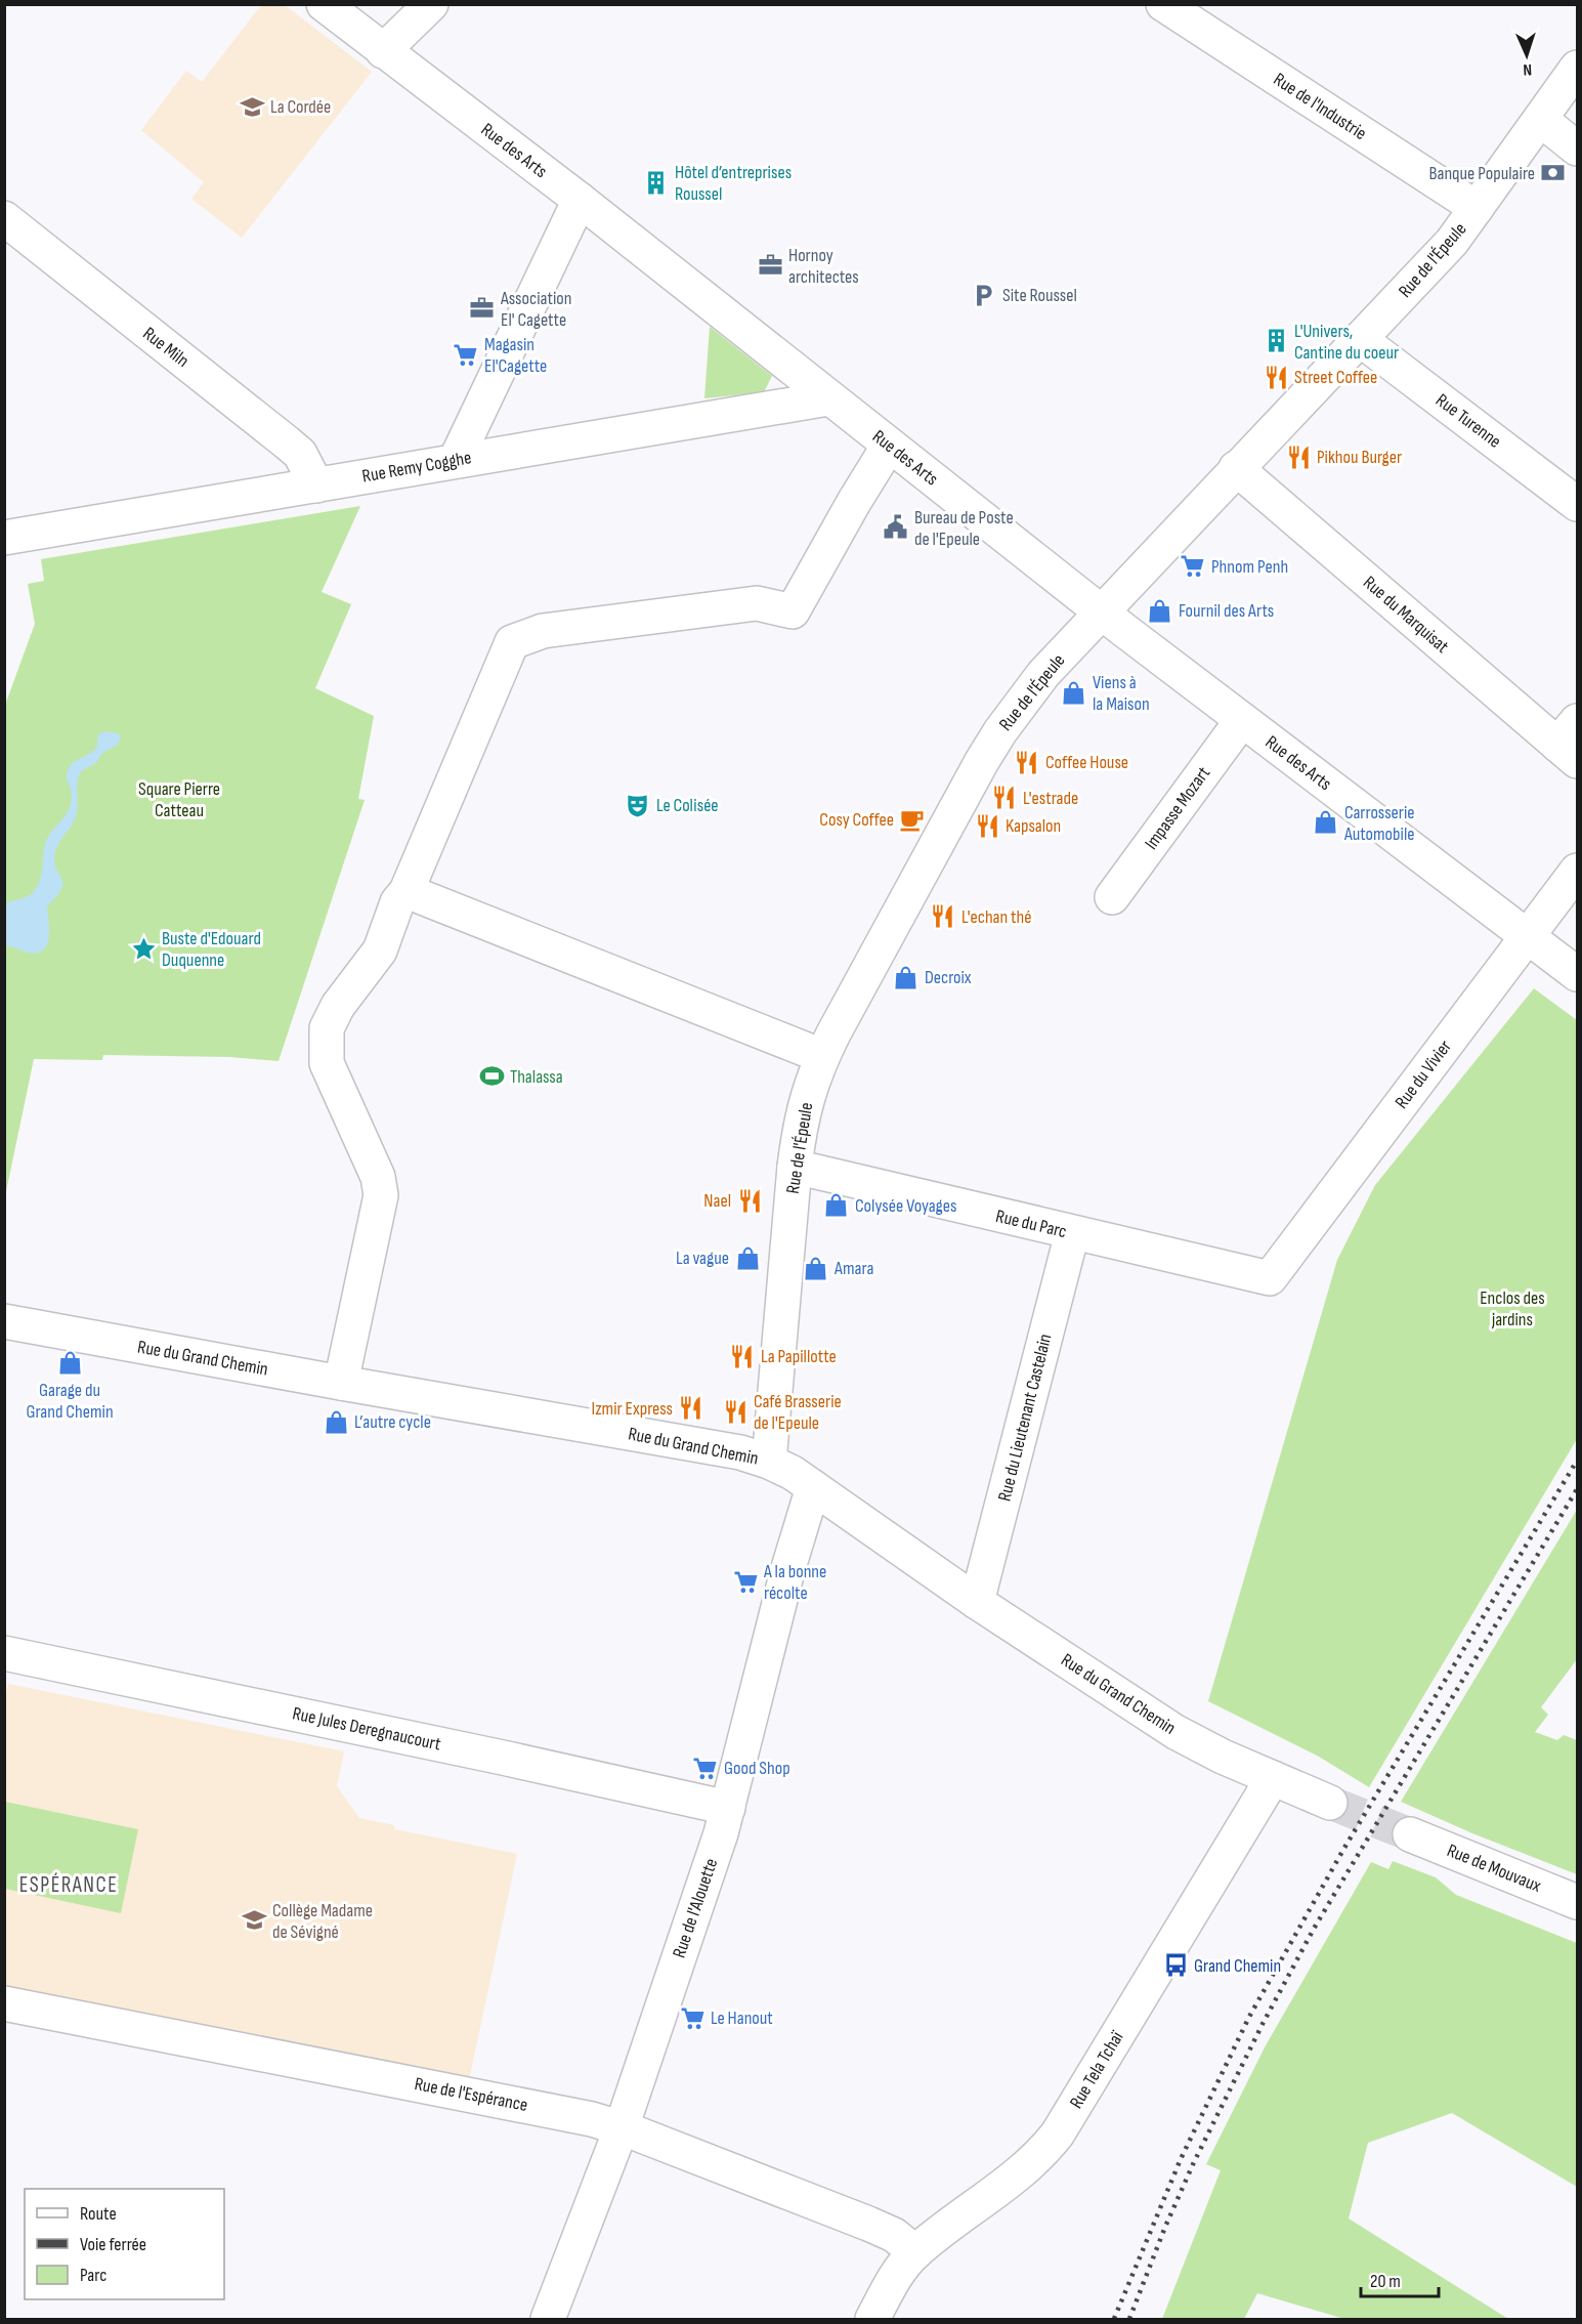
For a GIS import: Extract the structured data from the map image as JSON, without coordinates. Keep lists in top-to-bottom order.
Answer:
{
  "streets": {
    "street": [
      "Rue de l'Industrie",
      "Rue des Arts",
      "Rue de l'Épeule",
      "Rue Miln",
      "Rue Turenne",
      "Rue Remy Cogghe",
      "Rue du Marquisat",
      "Impasse Mozart",
      "Rue du Vivier",
      "Rue du Parc",
      "Rue du Grand Chemin",
      "Rue du Lieutenant Castelain",
      "Rue Jules Deregnaucourt",
      "Rue de Mouvaux",
      "Rue de l'Alouette",
      "Rue Tela Tchaï",
      "Rue de l'Espérance"
    ]
  },
  "crossings": [
    ["Rue de l'Industrie", "Rue de l'Épeule"],
    ["Rue des Arts", "Rue de l'Épeule"],
    ["Rue des Arts", "Rue Remy Cogghe"],
    ["Rue des Arts", "Impasse Mozart"],
    ["Rue des Arts", "Rue du Vivier"],
    ["Rue de l'Épeule", "Rue Turenne"],
    ["Rue de l'Épeule", "Rue du Marquisat"],
    ["Rue de l'Épeule", "Rue du Parc"],
    ["Rue de l'Épeule", "Rue du Grand Chemin"],
    ["Rue Miln", "Rue Remy Cogghe"],
    ["Rue du Vivier", "Rue du Parc"],
    ["Rue du Parc", "Rue du Lieutenant Castelain"],
    ["Rue du Grand Chemin", "Rue du Lieutenant Castelain"],
    ["Rue du Grand Chemin", "Rue de l'Alouette"],
    ["Rue du Grand Chemin", "Rue Tela Tchaï"],
    ["Rue Jules Deregnaucourt", "Rue de l'Alouette"],
    ["Rue de l'Alouette", "Rue de l'Espérance"],
    ["Rue Tela Tchaï", "Rue de l'Espérance"]
  ],
  "districts": ["ESPÉRANCE"],
  "parks": ["Square Pierre Catteau", "Enclos des jardins"],
  "places": {
    "school or university": ["La Cordée", "Collège Madame de Sévigné"],
    "bank": ["Banque Populaire"],
    "building": ["Hôtel d’entreprises Roussel", "L'Univers, Cantine du coeur"],
    "office": ["Hornoy architectes", "Association El' Cagette"],
    "parking": ["Site Roussel"],
    "supermarket": [
      "Magasin El'Cagette",
      "Phnom Penh",
      "A la bonne récolte",
      "Good Shop",
      "Le Hanout"
    ],
    "restaurant": [
      "Street Coffee",
      "Pikhou Burger",
      "Coffee House",
      "L'estrade",
      "Kapsalon",
      "L'echan thé",
      "Nael",
      "La Papillotte",
      "Izmir Express",
      "Café Brasserie de l'Epeule"
    ],
    "public building": ["Bureau de Poste de l'Epeule"],
    "shop": [
      "Fournil des Arts",
      "Viens à la Maison",
      "Carrosserie Automobile",
      "Decroix",
      "Colysée Voyages",
      "La vague",
      "Amara",
      "Garage du Grand Chemin",
      "L’autre cycle"
    ],
    "theatre": ["Le Colisée"],
    "cafe": ["Cosy Coffee"],
    "place": ["Buste d'Edouard Duquenne"],
    "sports": ["Thalassa"],
    "bus stop": ["Grand Chemin"]
  },
  "legend": ["Route", "Voie ferrée", "Parc"],
  "scale_bar": "20 m",
  "north": "bottom"
}
